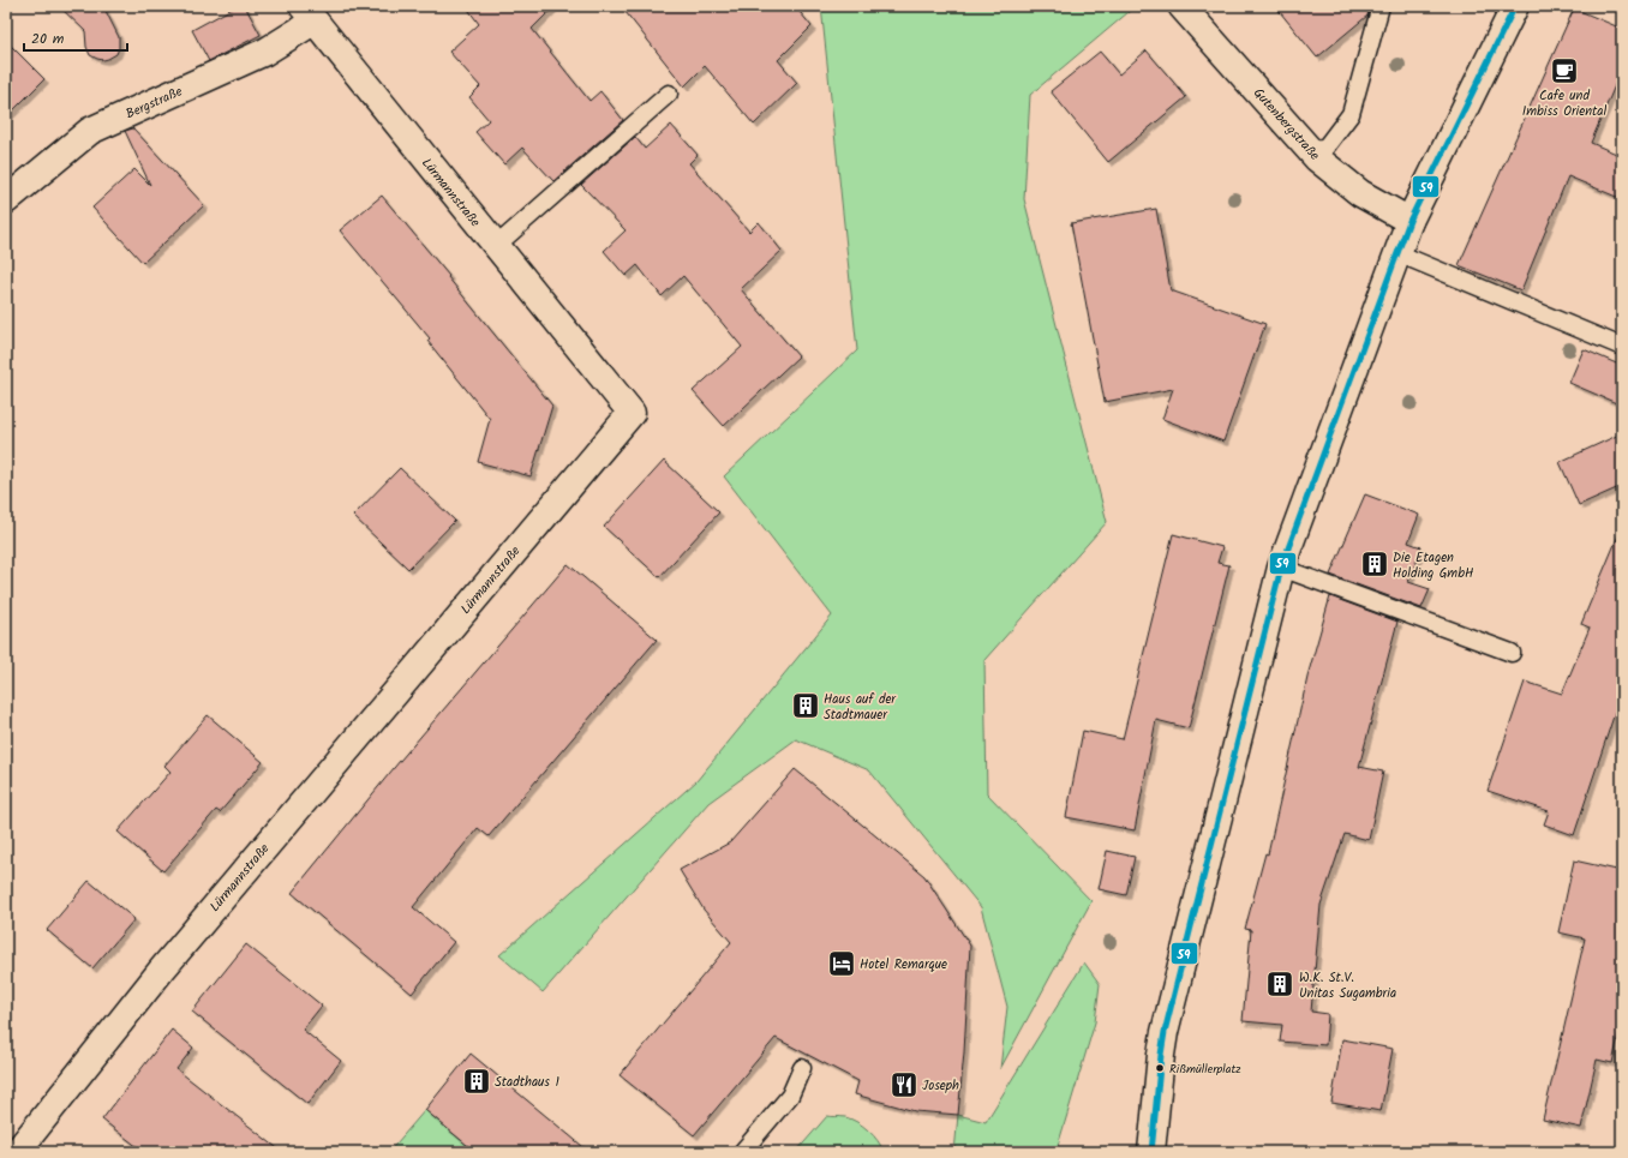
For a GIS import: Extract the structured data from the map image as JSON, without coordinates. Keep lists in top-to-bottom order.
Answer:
{
  "streets": {
    "street": ["Bergstraße", "Gutenbergstraße", "Lürmannstraße"]
  },
  "crossings": [
    ["Bergstraße", "Lürmannstraße"]
  ],
  "places": {
    "cafe": ["Cafe und Imbiss Oriental"],
    "building": [
      "Die Etagen Holding GmbH",
      "Haus auf der Stadtmauer",
      "W.K. St.V. Unitas Sugambria",
      "Stadthaus 1"
    ],
    "hotel": ["Hotel Remarque"],
    "other": ["Rißmüllerplatz"],
    "restaurant": ["Joseph"]
  },
  "lines": ["transit line 59"],
  "scale_bar": "20 m"
}
